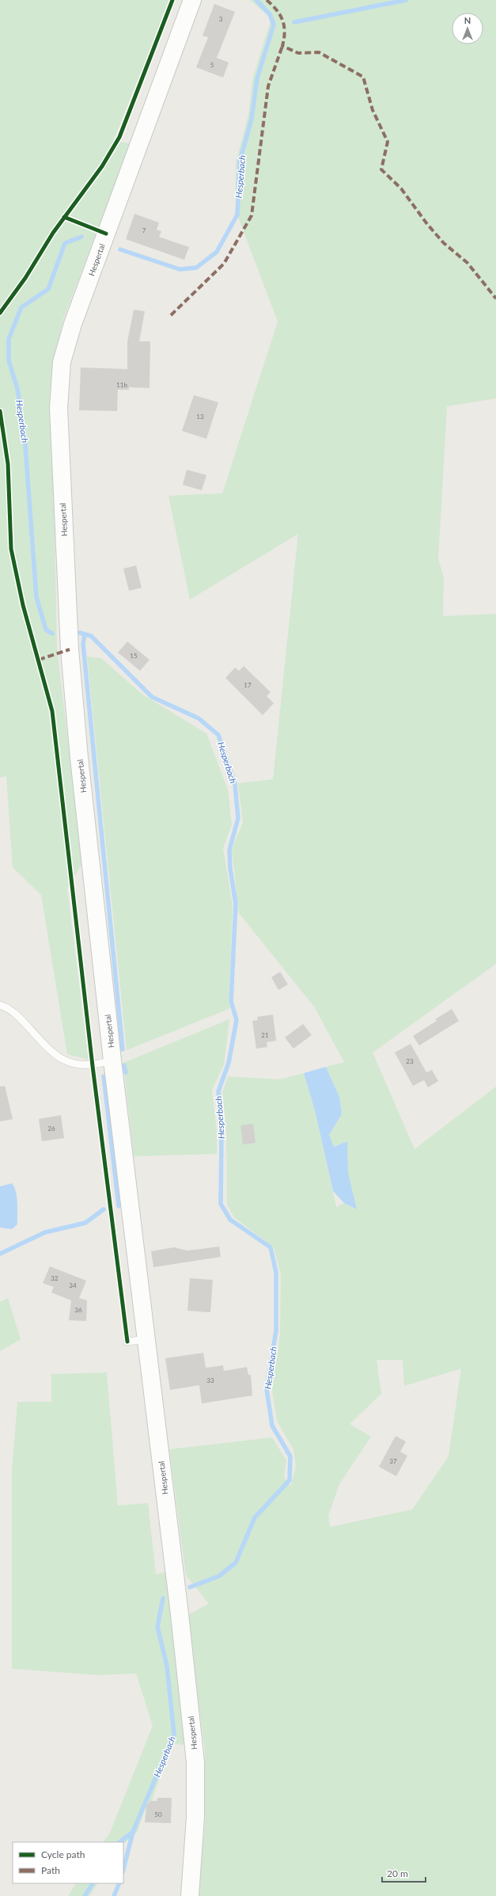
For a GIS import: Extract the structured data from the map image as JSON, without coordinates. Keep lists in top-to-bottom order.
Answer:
{
  "streets": {
    "main road": ["Hespertal"]
  },
  "water": ["Hesperbach"],
  "house_numbers": [
    "3",
    "5",
    "7",
    "11b",
    "13",
    "15",
    "17",
    "21",
    "23",
    "26",
    "32",
    "34",
    "36",
    "33",
    "37",
    "50"
  ],
  "legend": ["Cycle path", "Path"],
  "scale_bar": "20 m",
  "north": "top"
}
